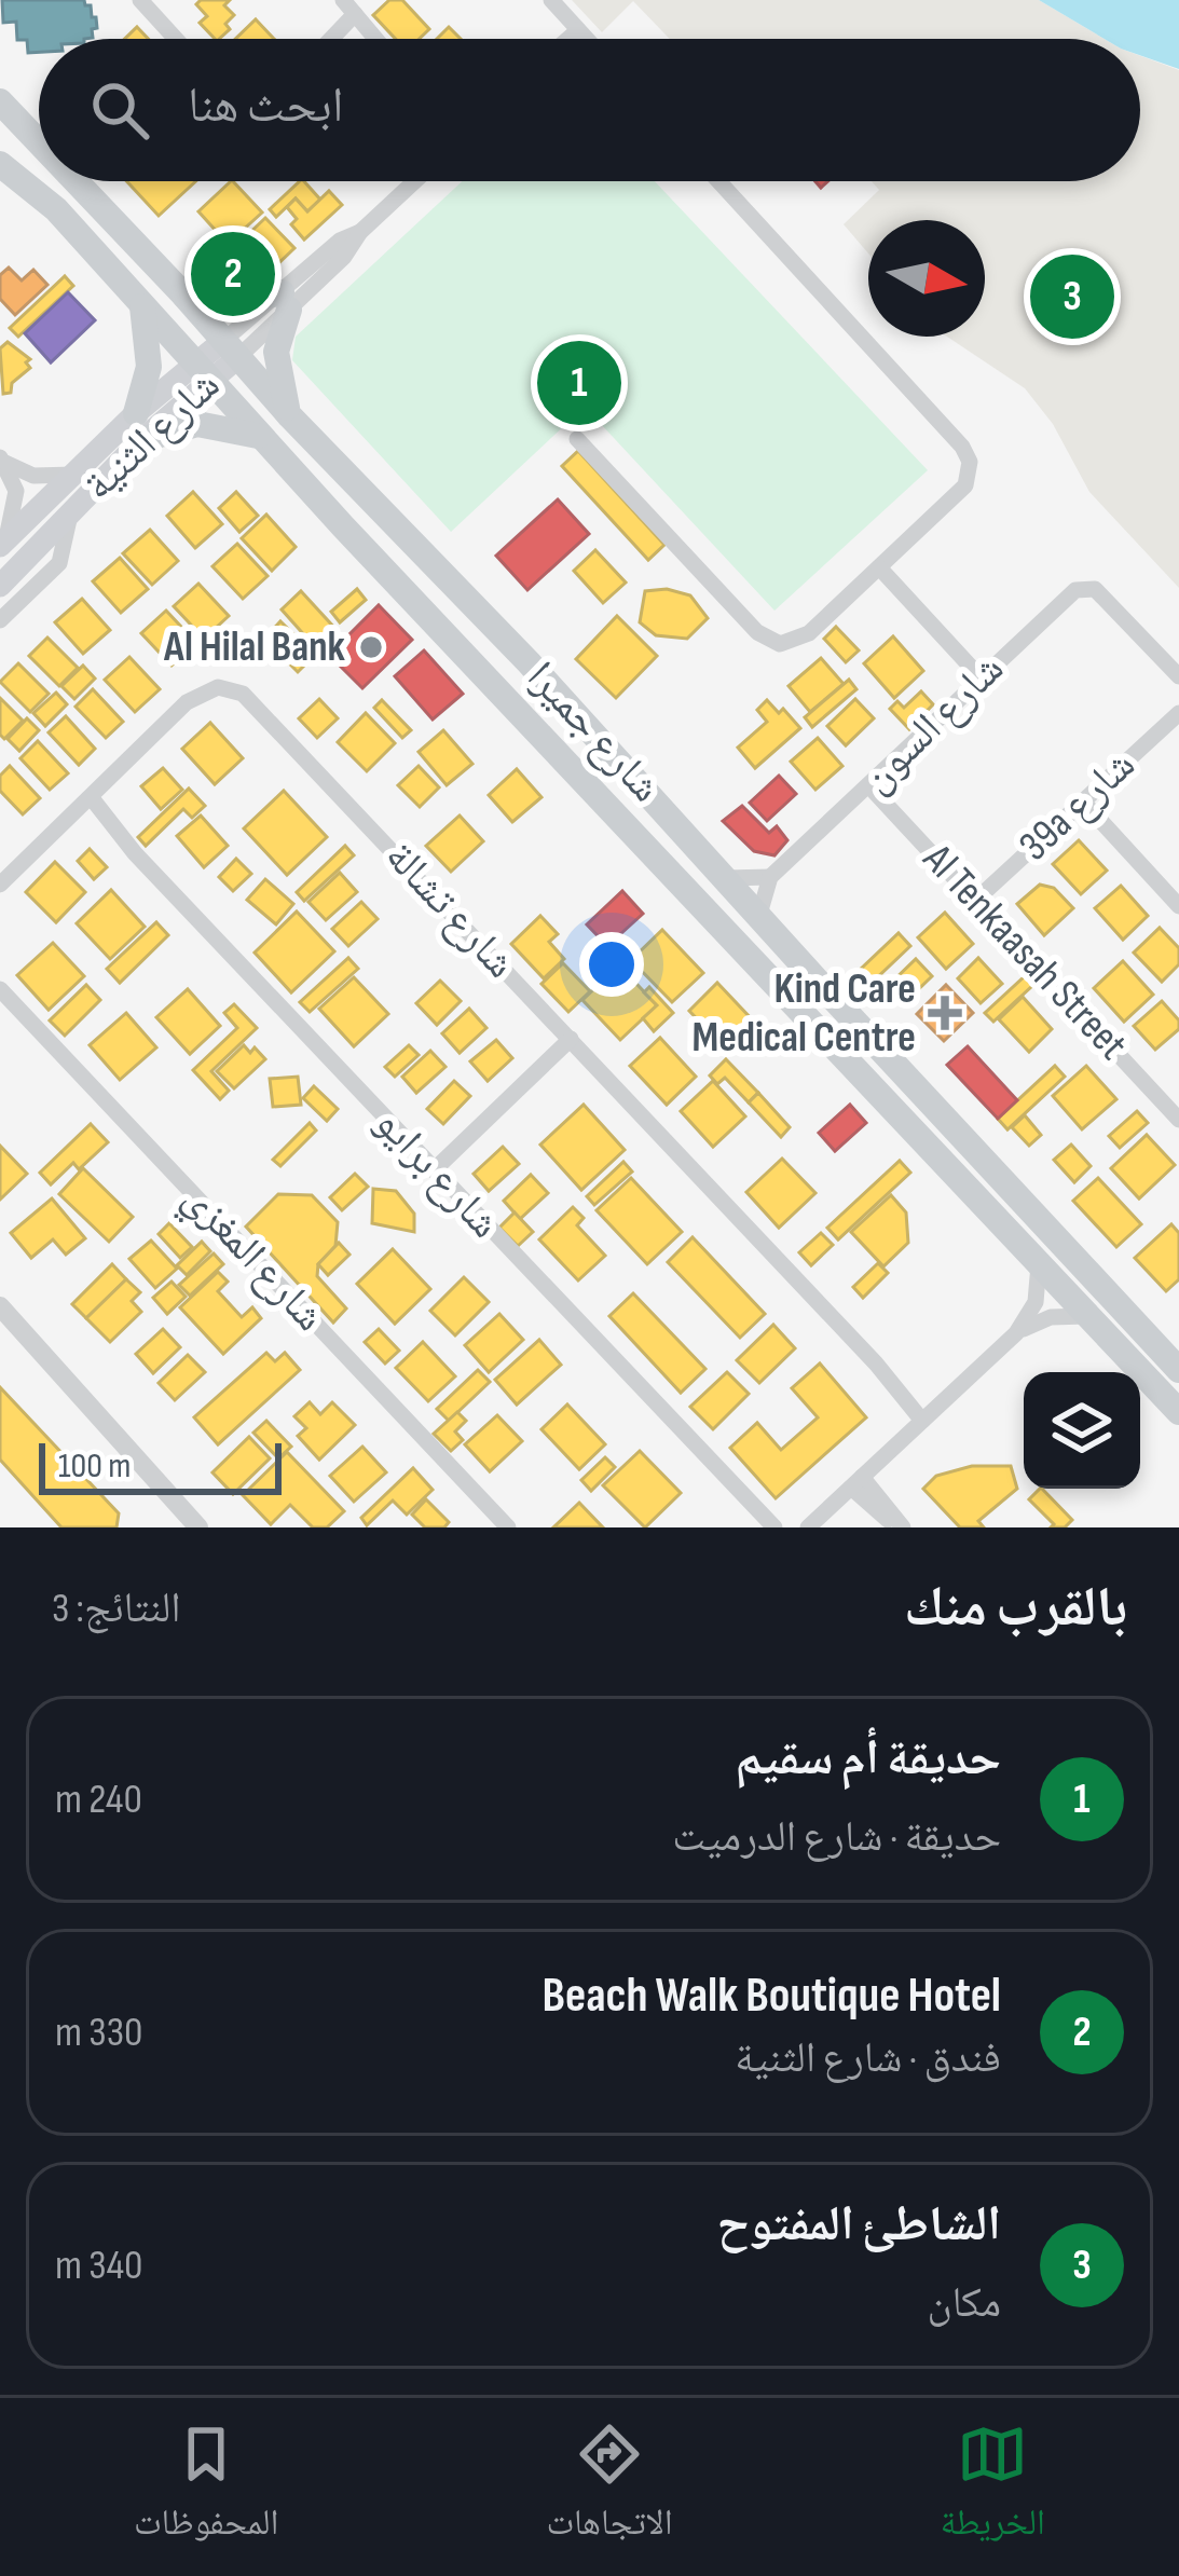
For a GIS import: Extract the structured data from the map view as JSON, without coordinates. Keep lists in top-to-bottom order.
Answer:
{
  "streets": {
    "main road": ["شارع الثنية", "شارع جميرا"],
    "street": [
      "شارع السون",
      "39a شارع",
      "شارع تشالة",
      "Al Tenkaasah Street",
      "شارع برايو",
      "شارع المغزي"
    ]
  },
  "crossings": [
    ["شارع الثنية", "شارع جميرا"],
    ["شارع السون", "Al Tenkaasah Street"],
    ["39a شارع", "Al Tenkaasah Street"],
    ["شارع تشالة", "شارع برايو"]
  ],
  "places": {
    "other": ["Al Hilal Bank"],
    "health": ["Kind Care Medical Centre"]
  },
  "scale_bar": "100 m",
  "north": "right",
  "page": {
    "search": "ابحث هنا",
    "pins": ["2", "3", "1"],
    "scale": "100 m",
    "heading": ["بالقرب منك", "النتائج: 3"],
    "list": [
      {
        "mark": "1",
        "name": "حديقة أم سقيم",
        "note": "حديقة · شارع الدرميت",
        "value": "240 m"
      },
      {
        "mark": "2",
        "name": "Beach Walk Boutique Hotel",
        "note": "فندق · شارع الثنية",
        "value": "330 m"
      },
      {
        "mark": "3",
        "name": "الشاطئ المفتوح",
        "note": "مكان",
        "value": "340 m"
      }
    ],
    "nav": ["الخريطة", "الاتجاهات", "المحفوظات"]
  }
}
